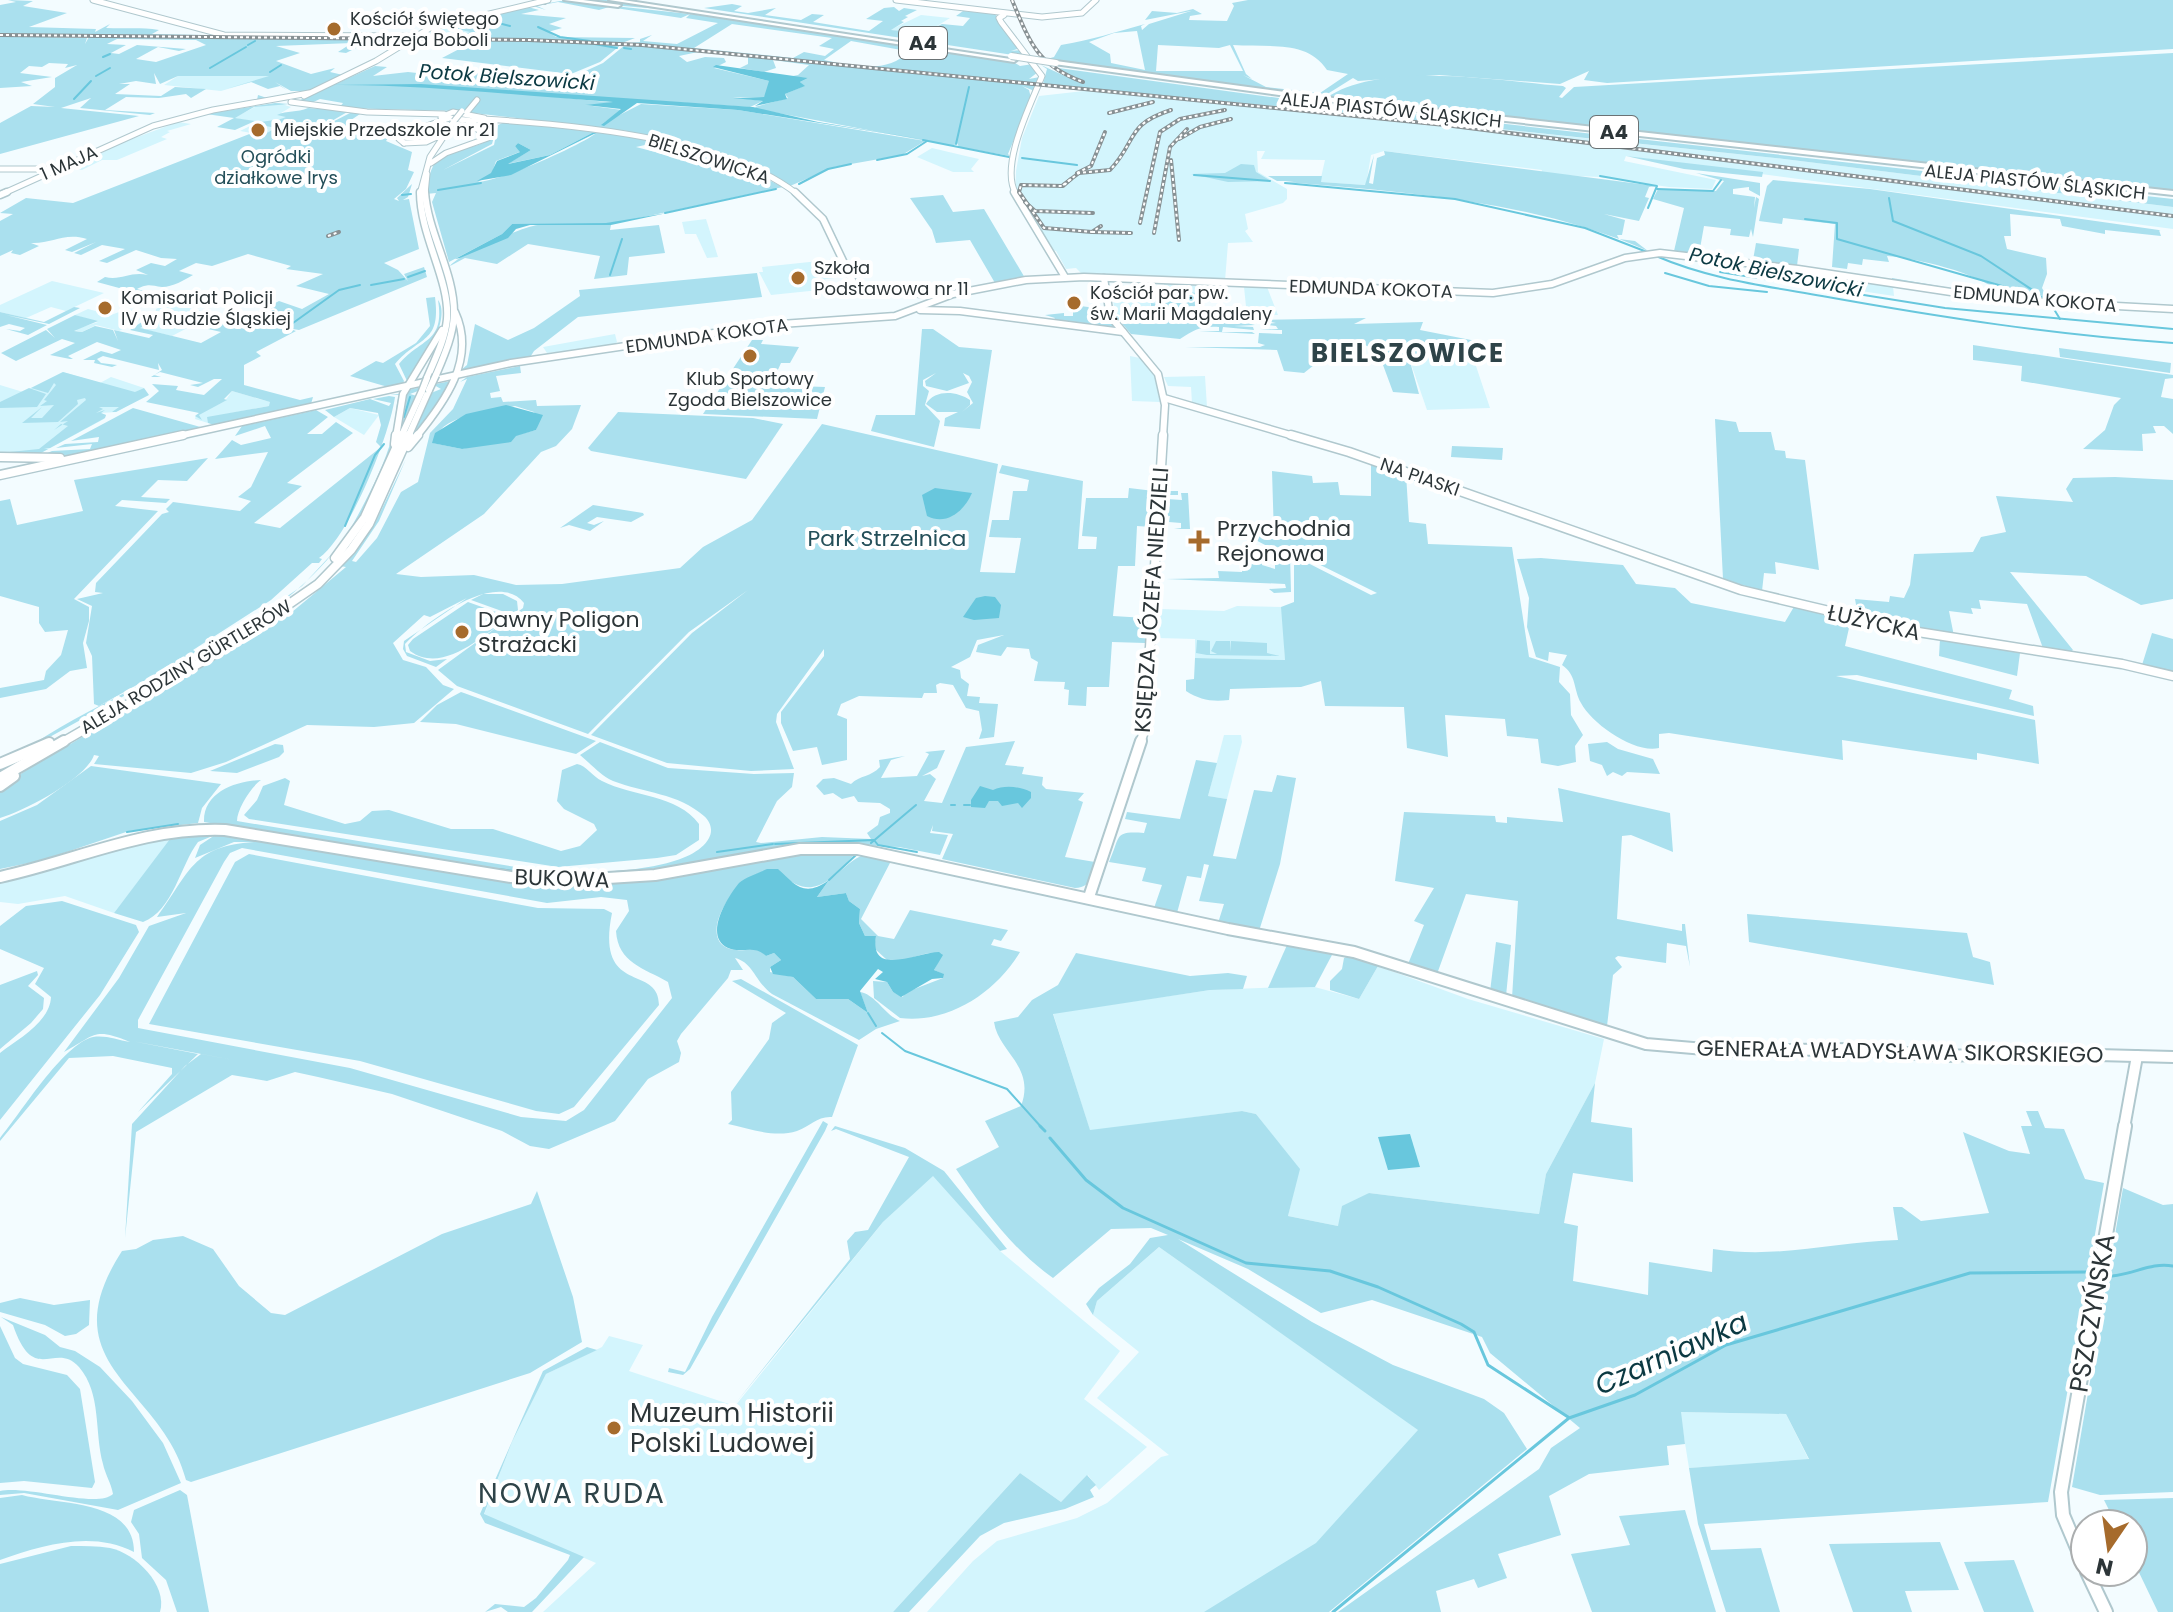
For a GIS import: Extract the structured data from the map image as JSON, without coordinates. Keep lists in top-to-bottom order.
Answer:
{
  "streets": {
    "highway": ["A4", "ALEJA PIASTÓW ŚLĄSKICH"],
    "street": [
      "BIELSZOWICKA",
      "1 MAJA",
      "EDMUNDA KOKOTA",
      "NA PIASKI",
      "KSIĘDZA JÓZEFA NIEDZIELI",
      "ŁUŻYCKA",
      "ALEJA RODZINY GÜRTLERÓW",
      "BUKOWA",
      "GENERAŁA WŁADYSŁAWA SIKORSKIEGO",
      "PSZCZYŃSKA"
    ]
  },
  "crossings": [
    ["EDMUNDA KOKOTA", "KSIĘDZA JÓZEFA NIEDZIELI"],
    ["NA PIASKI", "KSIĘDZA JÓZEFA NIEDZIELI"],
    ["NA PIASKI", "ŁUŻYCKA"],
    ["KSIĘDZA JÓZEFA NIEDZIELI", "BUKOWA"],
    ["KSIĘDZA JÓZEFA NIEDZIELI", "GENERAŁA WŁADYSŁAWA SIKORSKIEGO"],
    ["BUKOWA", "GENERAŁA WŁADYSŁAWA SIKORSKIEGO"],
    ["GENERAŁA WŁADYSŁAWA SIKORSKIEGO", "PSZCZYŃSKA"]
  ],
  "districts": ["BIELSZOWICE", "NOWA RUDA"],
  "water": ["Potok Bielszowicki", "Czarniawka"],
  "parks": ["Ogródki działkowe Irys", "Park Strzelnica"],
  "places": {
    "other": [
      "Kościół świętego Andrzeja Boboli",
      "Miejskie Przedszkole nr 21",
      "Szkoła Podstawowa nr 11",
      "Kościół par. pw. św. Marii Magdaleny",
      "Komisariat Policji IV w Rudzie Śląskiej",
      "Klub Sportowy Zgoda Bielszowice",
      "Dawny Poligon Strażacki",
      "Muzeum Historii Polski Ludowej"
    ],
    "health": ["Przychodnia Rejonowa"]
  },
  "north": "bottom"
}
